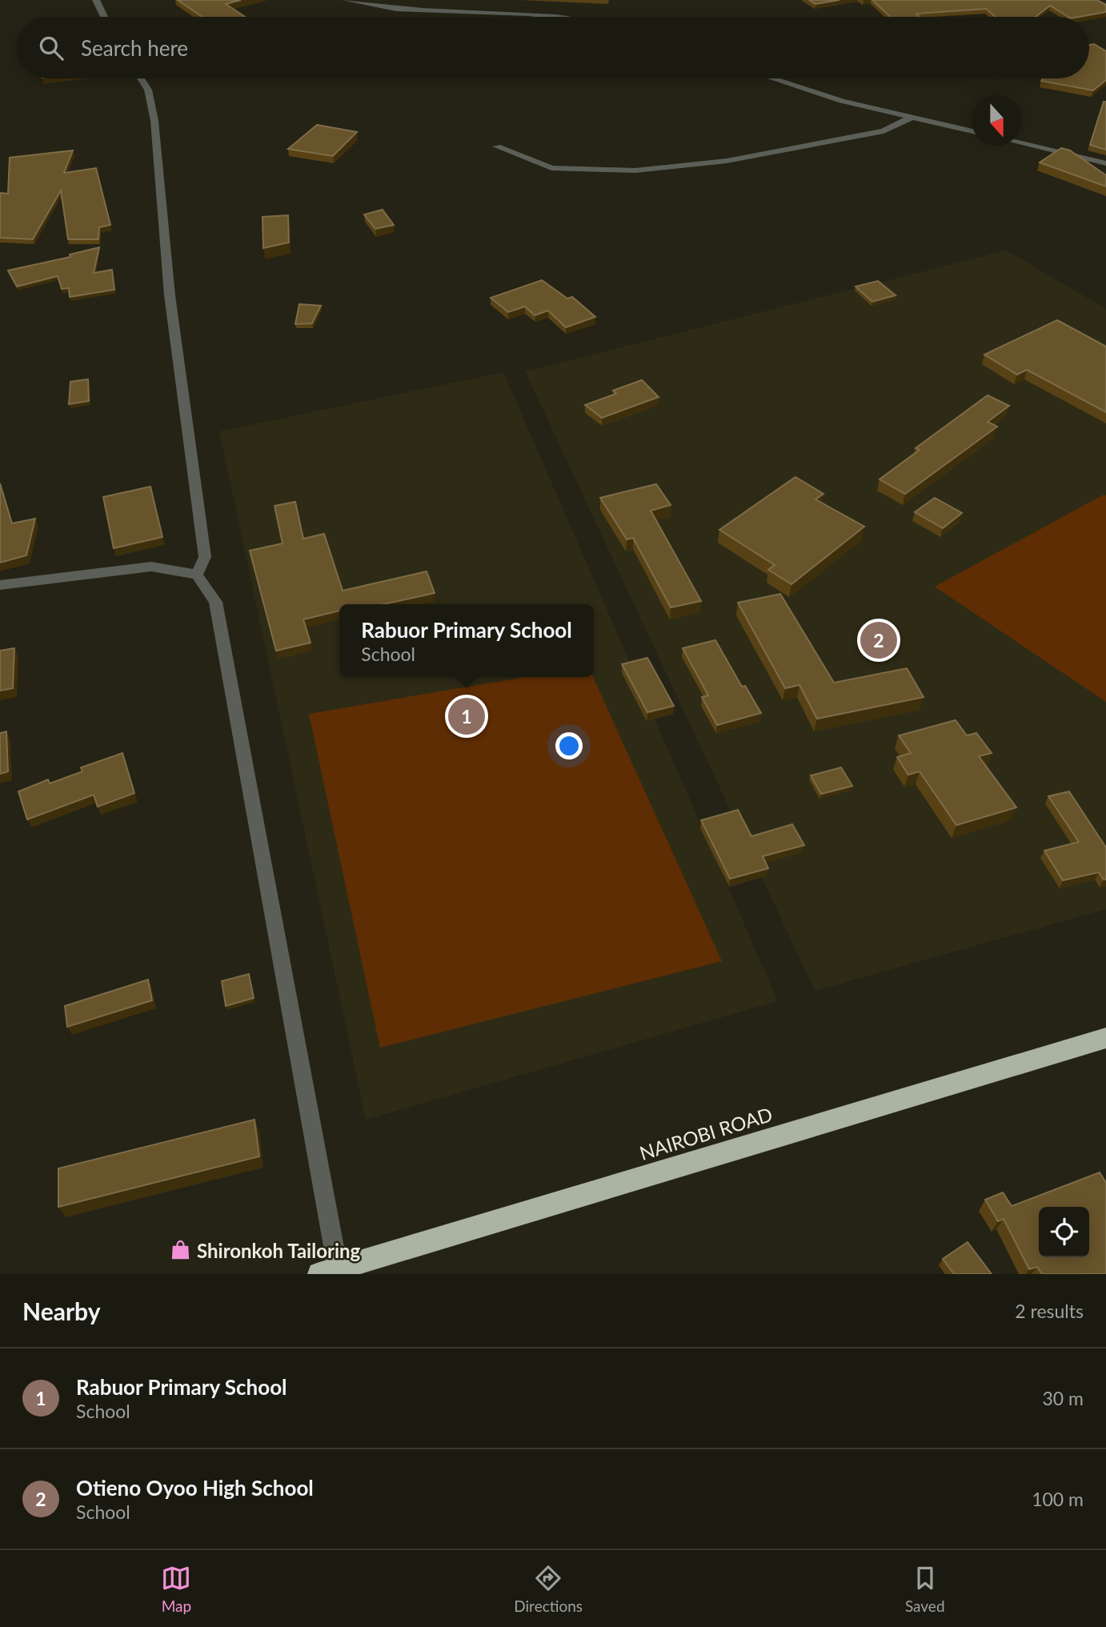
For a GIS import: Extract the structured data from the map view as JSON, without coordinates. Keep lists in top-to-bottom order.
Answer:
{
  "streets": {
    "highway": ["NAIROBI ROAD"]
  },
  "places": {
    "shop": ["Shironkoh Tailoring"]
  },
  "north": "bottom",
  "page": {
    "search": "Search here",
    "popup": ["Rabuor Primary School", "School"],
    "pins": ["2", "1"],
    "heading": ["Nearby", "2 results"],
    "list": [
      {
        "mark": "1",
        "name": "Rabuor Primary School",
        "note": "School",
        "value": "30 m"
      },
      {
        "mark": "2",
        "name": "Otieno Oyoo High School",
        "note": "School",
        "value": "100 m"
      }
    ],
    "nav": ["Map", "Directions", "Saved"]
  }
}
